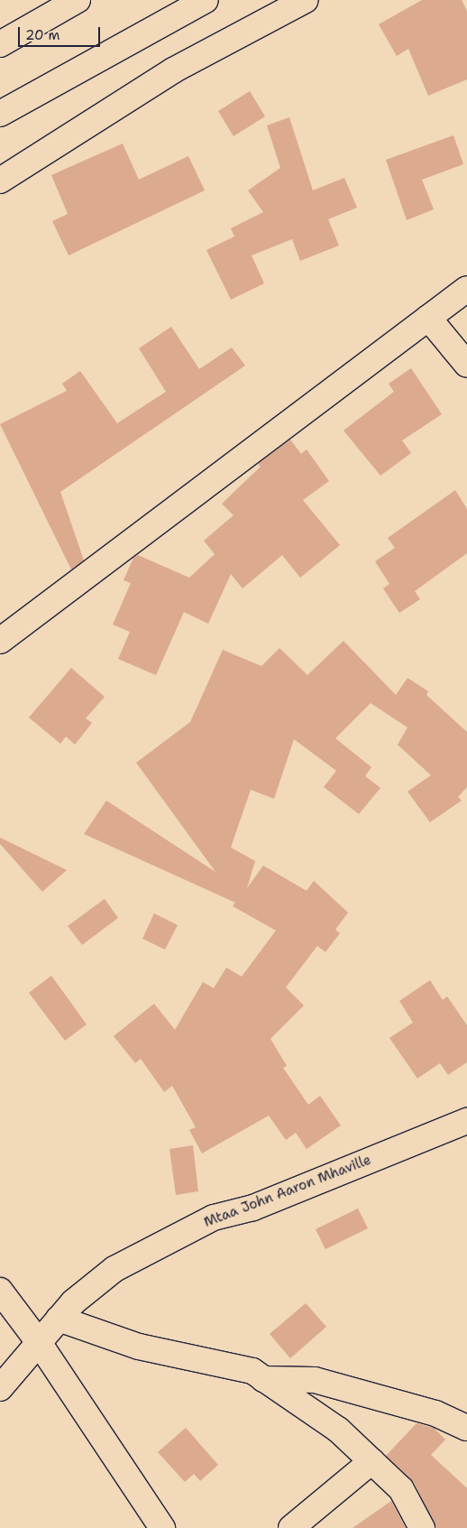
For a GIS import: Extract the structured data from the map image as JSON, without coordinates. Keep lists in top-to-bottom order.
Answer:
{
  "streets": {
    "main road": ["Mtaa John Aaron Mhaville"]
  },
  "scale_bar": "20 m"
}
